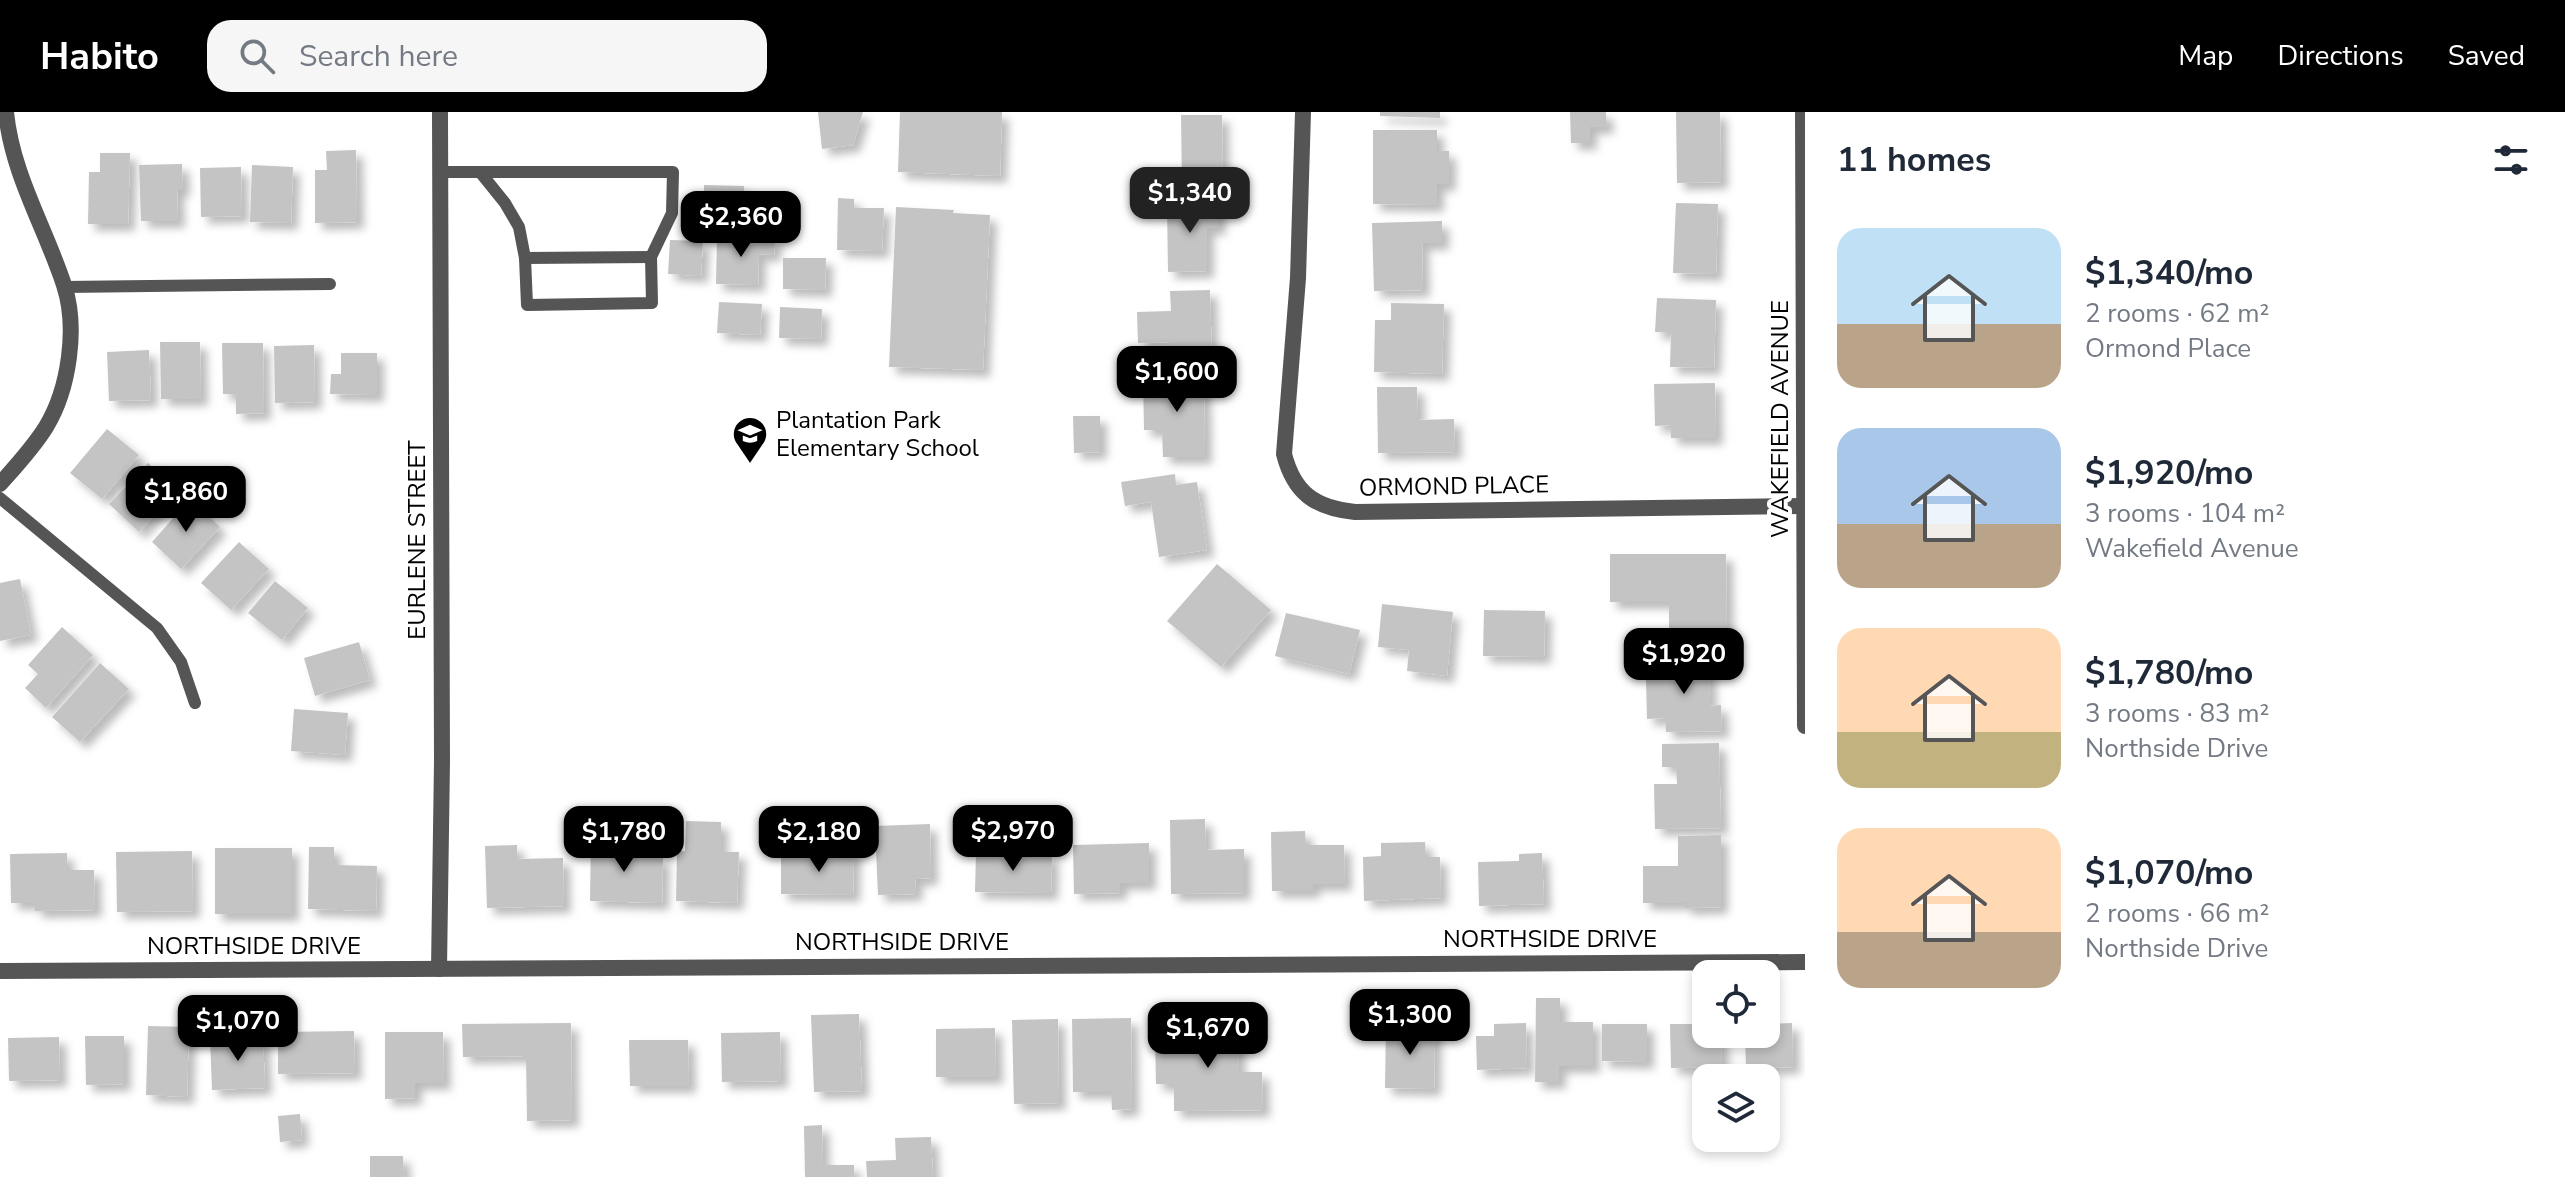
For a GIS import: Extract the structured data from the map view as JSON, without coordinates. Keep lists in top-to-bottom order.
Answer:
{
  "streets": {
    "street": [
      "WAKEFIELD AVENUE",
      "ORMOND PLACE",
      "EURLENE STREET",
      "NORTHSIDE DRIVE"
    ]
  },
  "crossings": [
    ["WAKEFIELD AVENUE", "ORMOND PLACE"],
    ["EURLENE STREET", "NORTHSIDE DRIVE"]
  ],
  "places": {
    "school or university": ["Plantation Park Elementary School"]
  },
  "page": {
    "header": "Habito",
    "search": "Search here",
    "nav": ["Map", "Directions", "Saved"],
    "heading": "11 homes",
    "price": [
      "$1,340",
      "$2,360",
      "$1,600",
      "$1,860",
      "$1,920",
      "$2,970",
      "$1,780",
      "$2,180",
      "$1,300",
      "$1,070",
      "$1,670"
    ],
    "list": [
      {
        "name": "$1,340/mo",
        "note": "2 rooms · 62 m² · Ormond Place"
      },
      {
        "name": "$1,920/mo",
        "note": "3 rooms · 104 m² · Wakefield Avenue"
      },
      {
        "name": "$1,780/mo",
        "note": "3 rooms · 83 m² · Northside Drive"
      },
      {
        "name": "$1,070/mo",
        "note": "2 rooms · 66 m² · Northside Drive"
      }
    ]
  }
}
